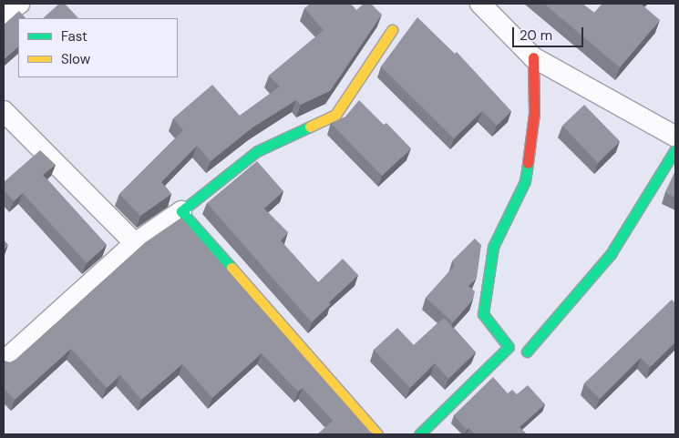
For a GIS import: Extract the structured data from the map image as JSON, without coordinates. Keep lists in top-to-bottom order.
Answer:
{
  "legend": ["Fast", "Slow"],
  "scale_bar": "20 m"
}
